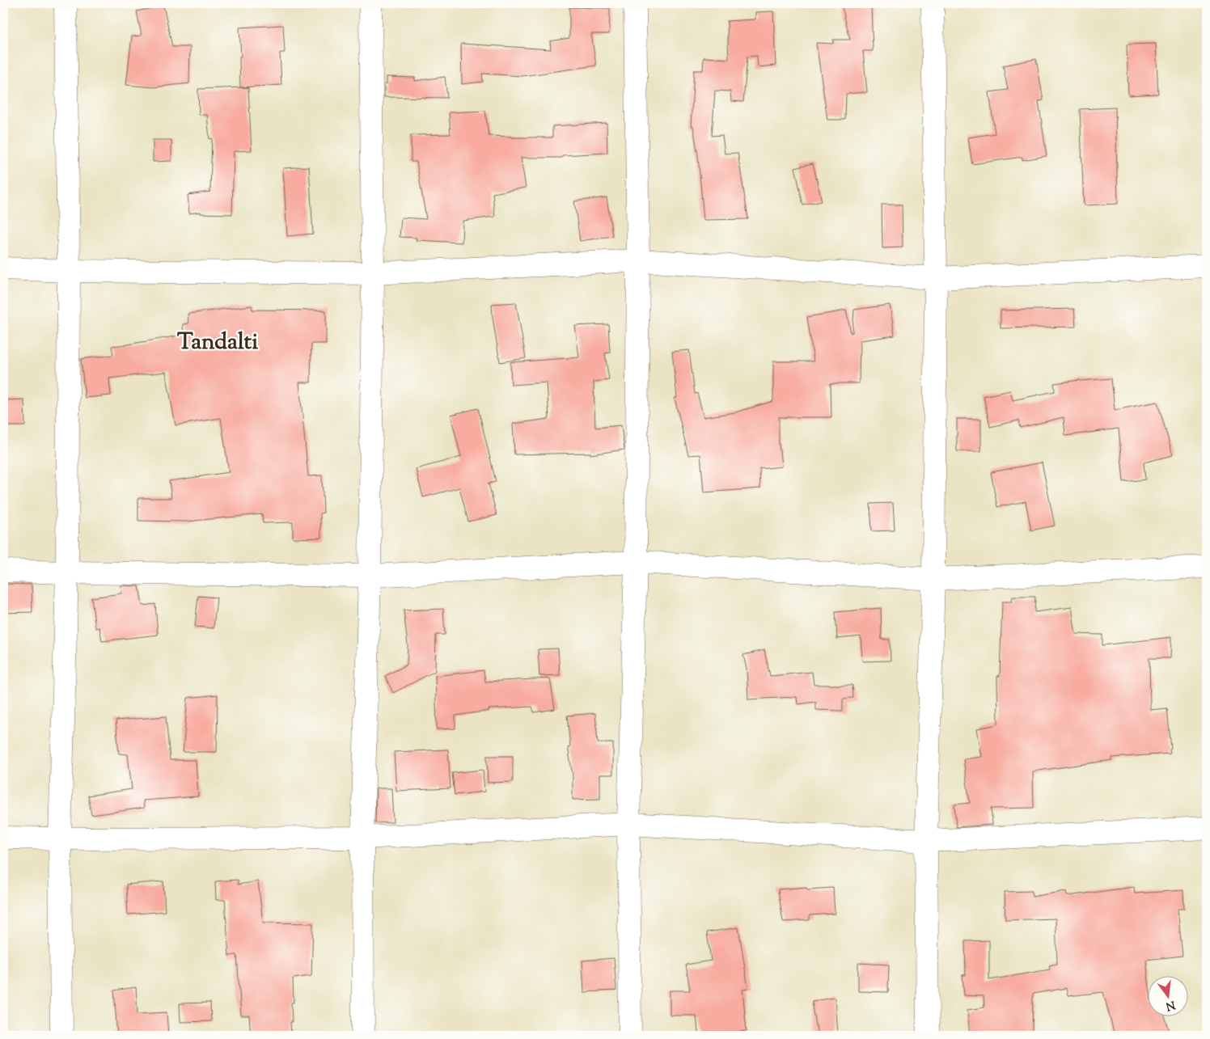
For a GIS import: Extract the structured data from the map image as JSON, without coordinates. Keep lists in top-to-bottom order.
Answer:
{
  "districts": ["Tandalti"],
  "north": "bottom"
}
